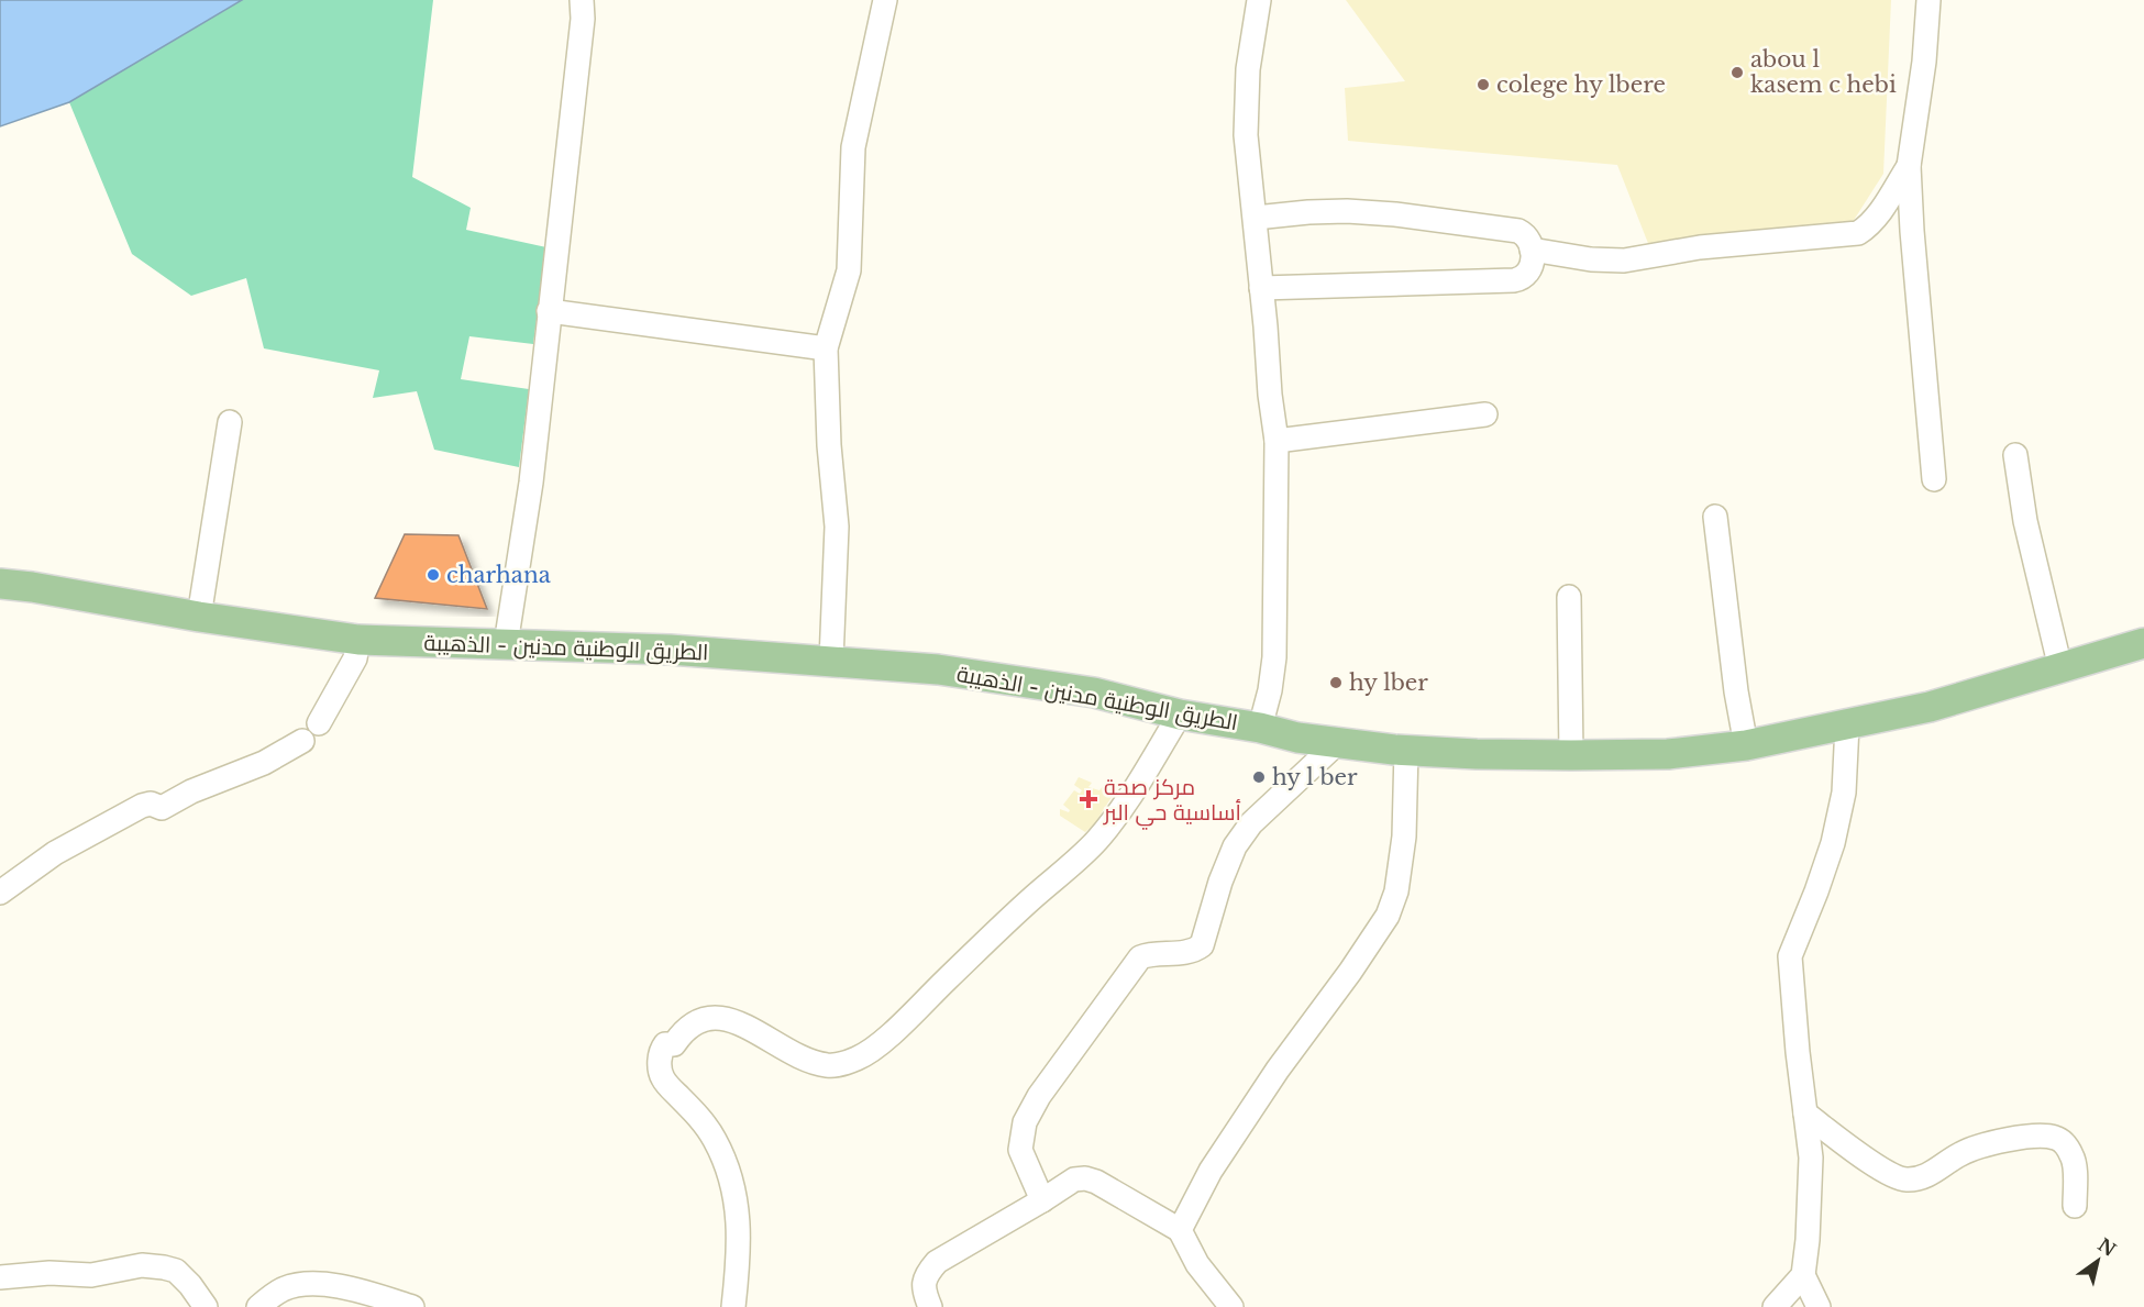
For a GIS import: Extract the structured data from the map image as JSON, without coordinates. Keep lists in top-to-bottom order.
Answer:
{
  "streets": {
    "main road": ["الطريق الوطنية مدنين - الذهيبة"]
  },
  "places": {
    "other": [
      "abou l kasem c hebi",
      "colege hy lbere",
      "charhana",
      "hy lber",
      "hy l ber"
    ],
    "health": ["مركز صحة أساسية حي البر"]
  },
  "north": "top right"
}
